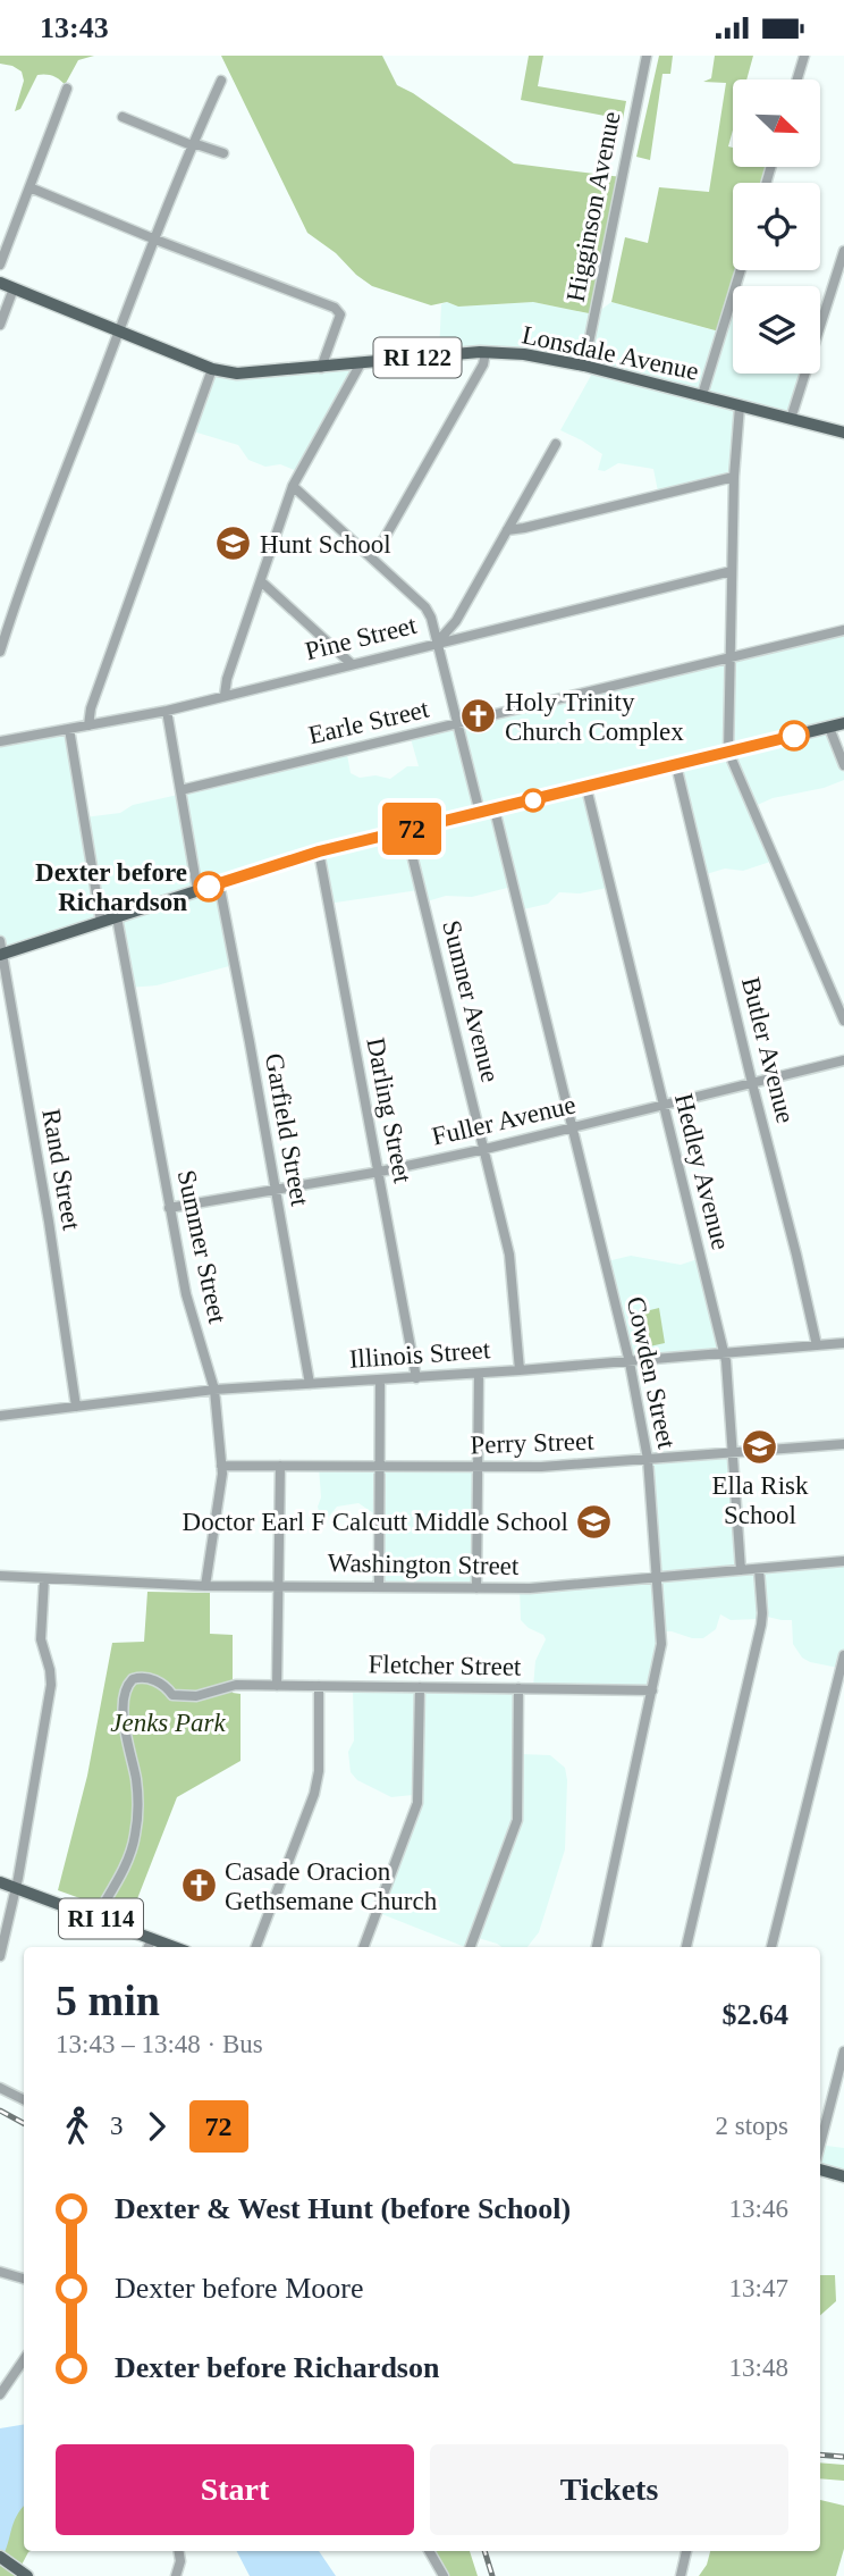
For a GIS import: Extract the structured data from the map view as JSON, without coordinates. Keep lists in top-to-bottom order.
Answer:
{
  "streets": {
    "main road": ["Lonsdale Avenue", "RI 122", "RI 114"],
    "street": [
      "Higginson Avenue",
      "Pine Street",
      "Earle Street",
      "Sumner Avenue",
      "Butler Avenue",
      "Darling Street",
      "Fuller Avenue",
      "Garfield Street",
      "Rand Street",
      "Hedley Avenue",
      "Summer Street",
      "Illinois Street",
      "Cowden Street",
      "Perry Street",
      "Washington Street",
      "Fletcher Street"
    ]
  },
  "crossings": [
    ["Higginson Avenue", "Lonsdale Avenue"],
    ["Sumner Avenue", "Fuller Avenue"],
    ["Sumner Avenue", "Illinois Street"],
    ["Butler Avenue", "Fuller Avenue"],
    ["Butler Avenue", "Illinois Street"],
    ["Darling Street", "Fuller Avenue"],
    ["Darling Street", "Illinois Street"],
    ["Fuller Avenue", "Garfield Street"],
    ["Fuller Avenue", "Hedley Avenue"],
    ["Fuller Avenue", "Summer Street"],
    ["Fuller Avenue", "Cowden Street"],
    ["Garfield Street", "Illinois Street"],
    ["Rand Street", "Illinois Street"],
    ["Hedley Avenue", "Illinois Street"],
    ["Hedley Avenue", "Perry Street"],
    ["Hedley Avenue", "Washington Street"],
    ["Summer Street", "Illinois Street"],
    ["Summer Street", "Perry Street"],
    ["Summer Street", "Washington Street"],
    ["Illinois Street", "Cowden Street"],
    ["Cowden Street", "Perry Street"],
    ["Cowden Street", "Washington Street"],
    ["Cowden Street", "Fletcher Street"],
    ["Fletcher Street", "RI 114"]
  ],
  "parks": ["Jenks Park"],
  "places": {
    "school or university": ["Hunt School", "Ella Risk School", "Doctor Earl F Calcutt Middle School"],
    "church": ["Holy Trinity Church Complex", "Casade Oracion Gethsemane Church"],
    "other": ["Dexter before Richardson"]
  },
  "lines": ["bus line 72"],
  "north": "bottom right",
  "page": {
    "status": "13:43",
    "on_map": "72",
    "heading": ["5 min", "13:43 – 13:48 · Bus", "$2.64"],
    "legs": ["3", "72", "2 stops"],
    "list": [
      {
        "name": "Dexter & West Hunt (before School)",
        "value": "13:46"
      },
      {
        "name": "Dexter before Moore",
        "value": "13:47"
      },
      {
        "name": "Dexter before Richardson",
        "value": "13:48"
      }
    ],
    "buttons": ["Start", "Tickets"]
  }
}
